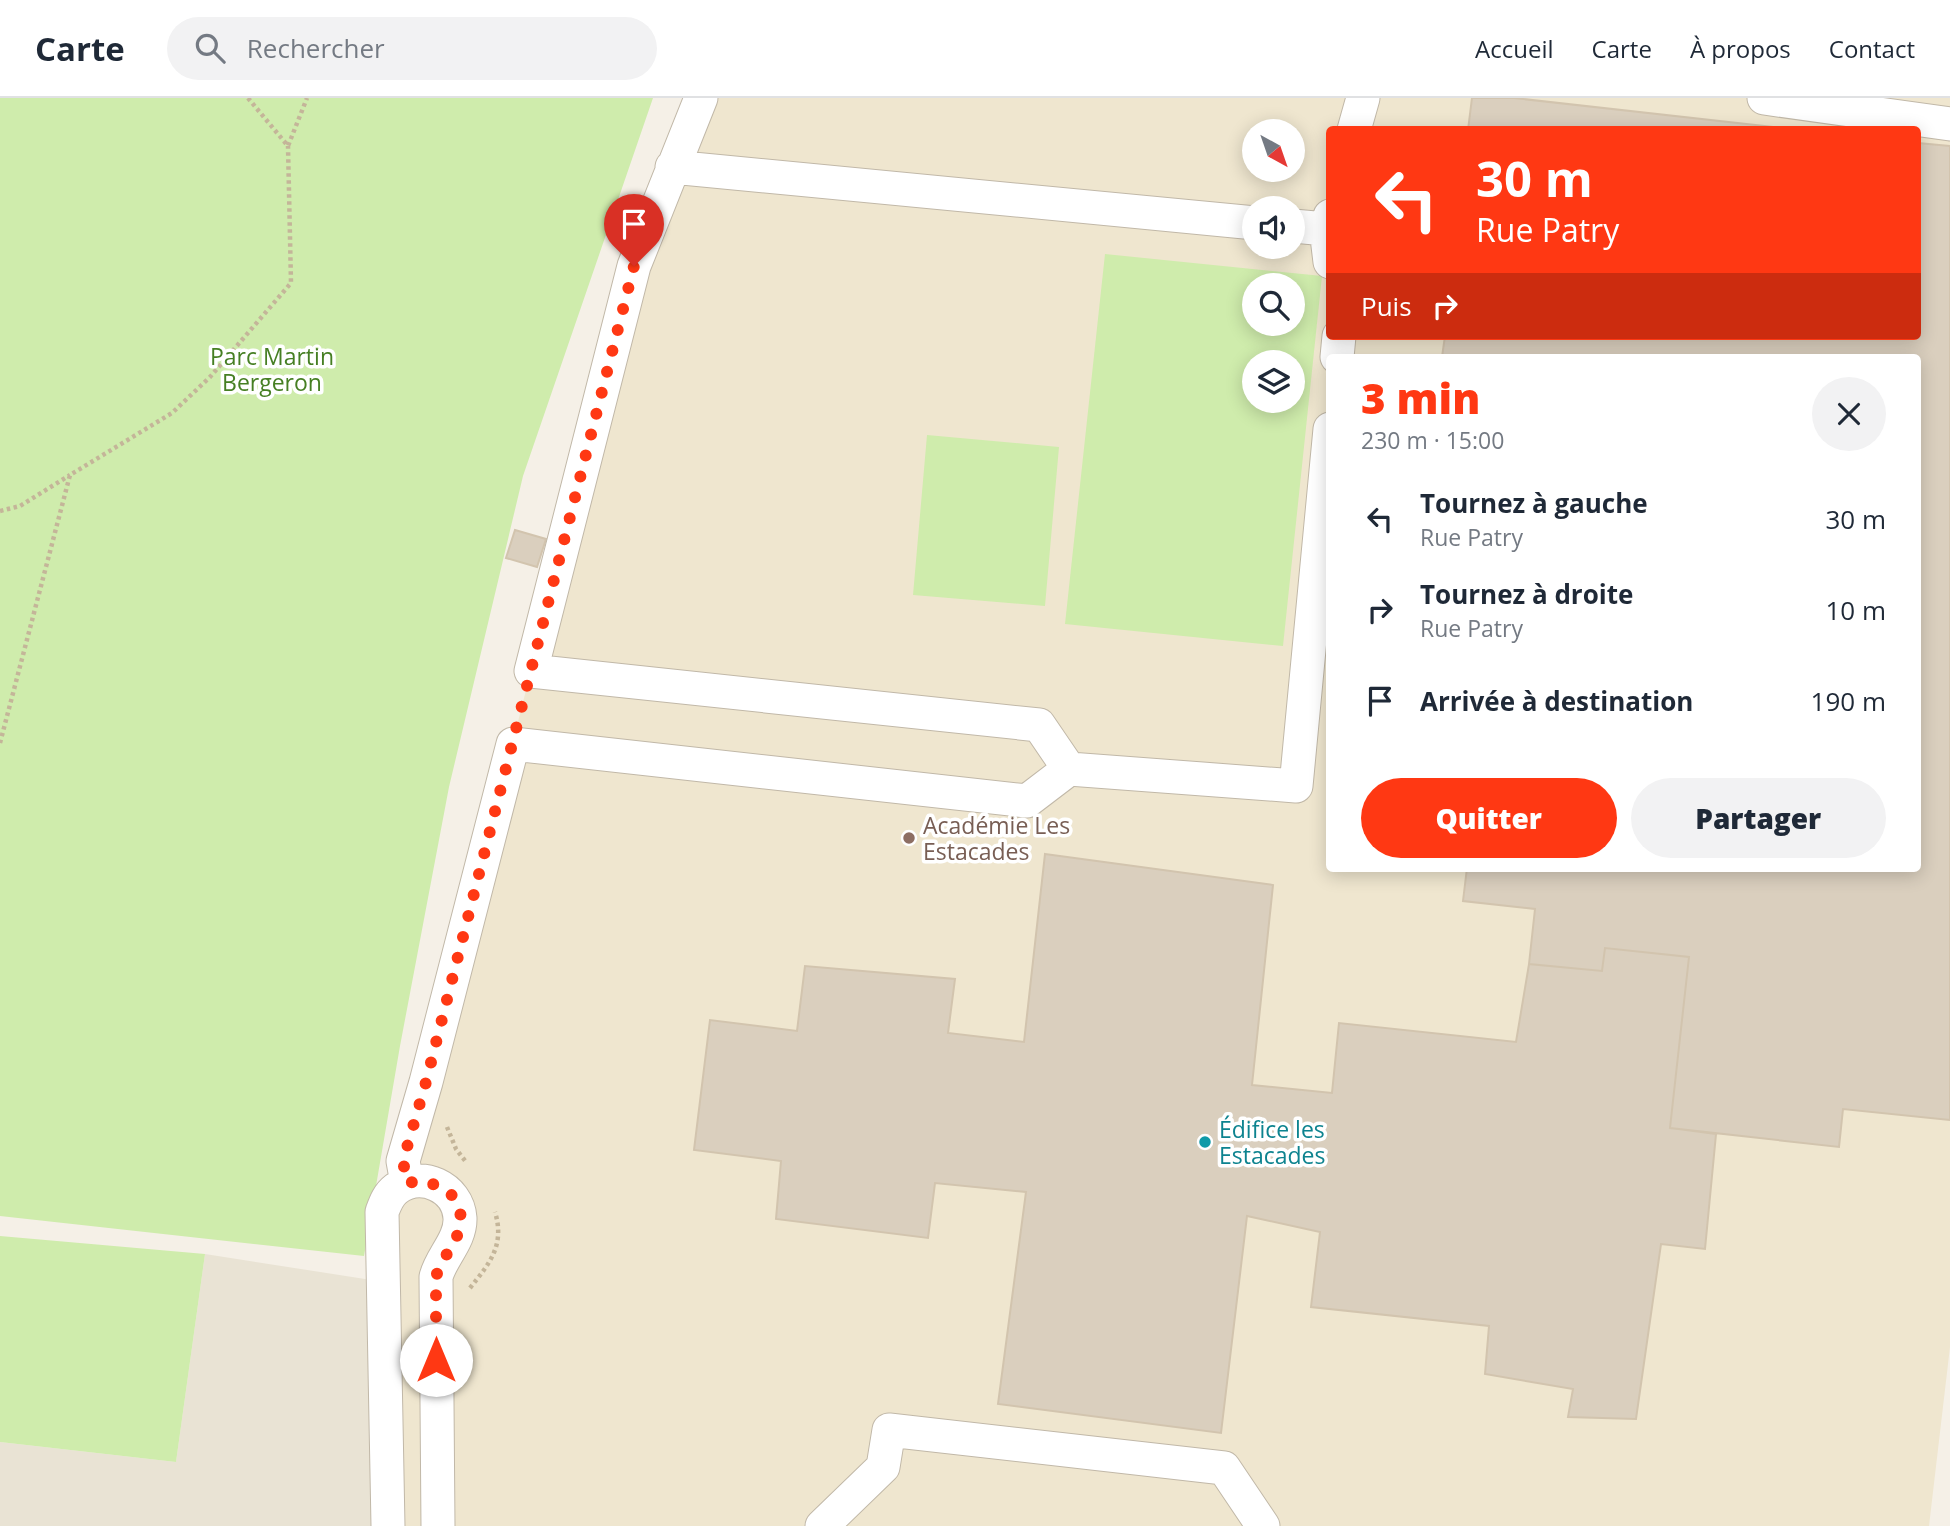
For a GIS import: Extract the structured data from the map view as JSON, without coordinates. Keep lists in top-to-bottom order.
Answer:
{
  "parks": ["Parc Martin Bergeron"],
  "places": ["Académie Les Estacades", "Édifice les Estacades"],
  "north": "bottom right",
  "page": {
    "header": "Carte",
    "search": "Rechercher",
    "nav": [
      "Accueil",
      "Carte",
      "À propos",
      "Contact"
    ],
    "turn": ["30 m", "Rue Patry"],
    "then": "Puis",
    "heading": ["3 min", "230 m · 15:00"],
    "list": [
      {
        "name": "Tournez à gauche",
        "note": "Rue Patry",
        "value": "30 m"
      },
      {
        "name": "Tournez à droite",
        "note": "Rue Patry",
        "value": "10 m"
      },
      {
        "name": "Arrivée à destination",
        "value": "190 m"
      }
    ],
    "buttons": ["Quitter", "Partager"]
  }
}
